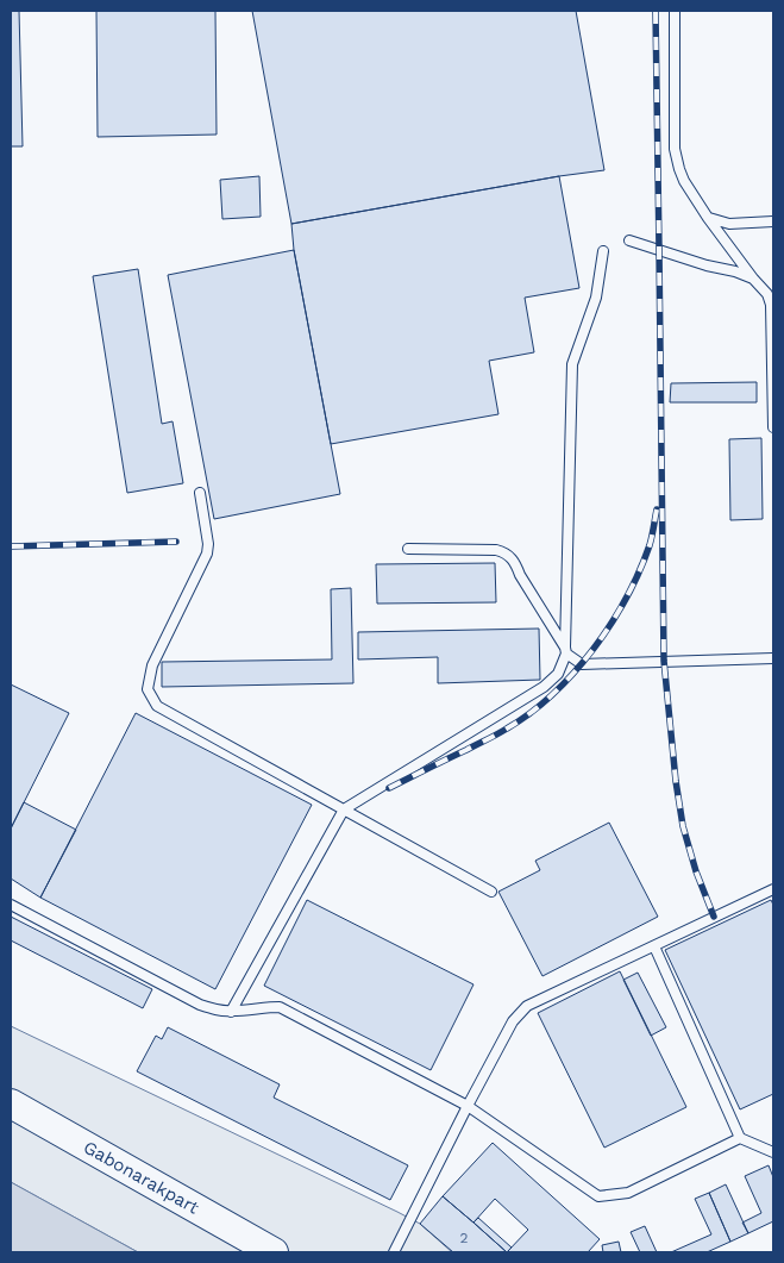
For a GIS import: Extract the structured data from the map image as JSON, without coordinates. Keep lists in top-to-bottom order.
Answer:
{
  "streets": {
    "main road": ["Gabonarakpart"]
  },
  "house_numbers": ["2"]
}
